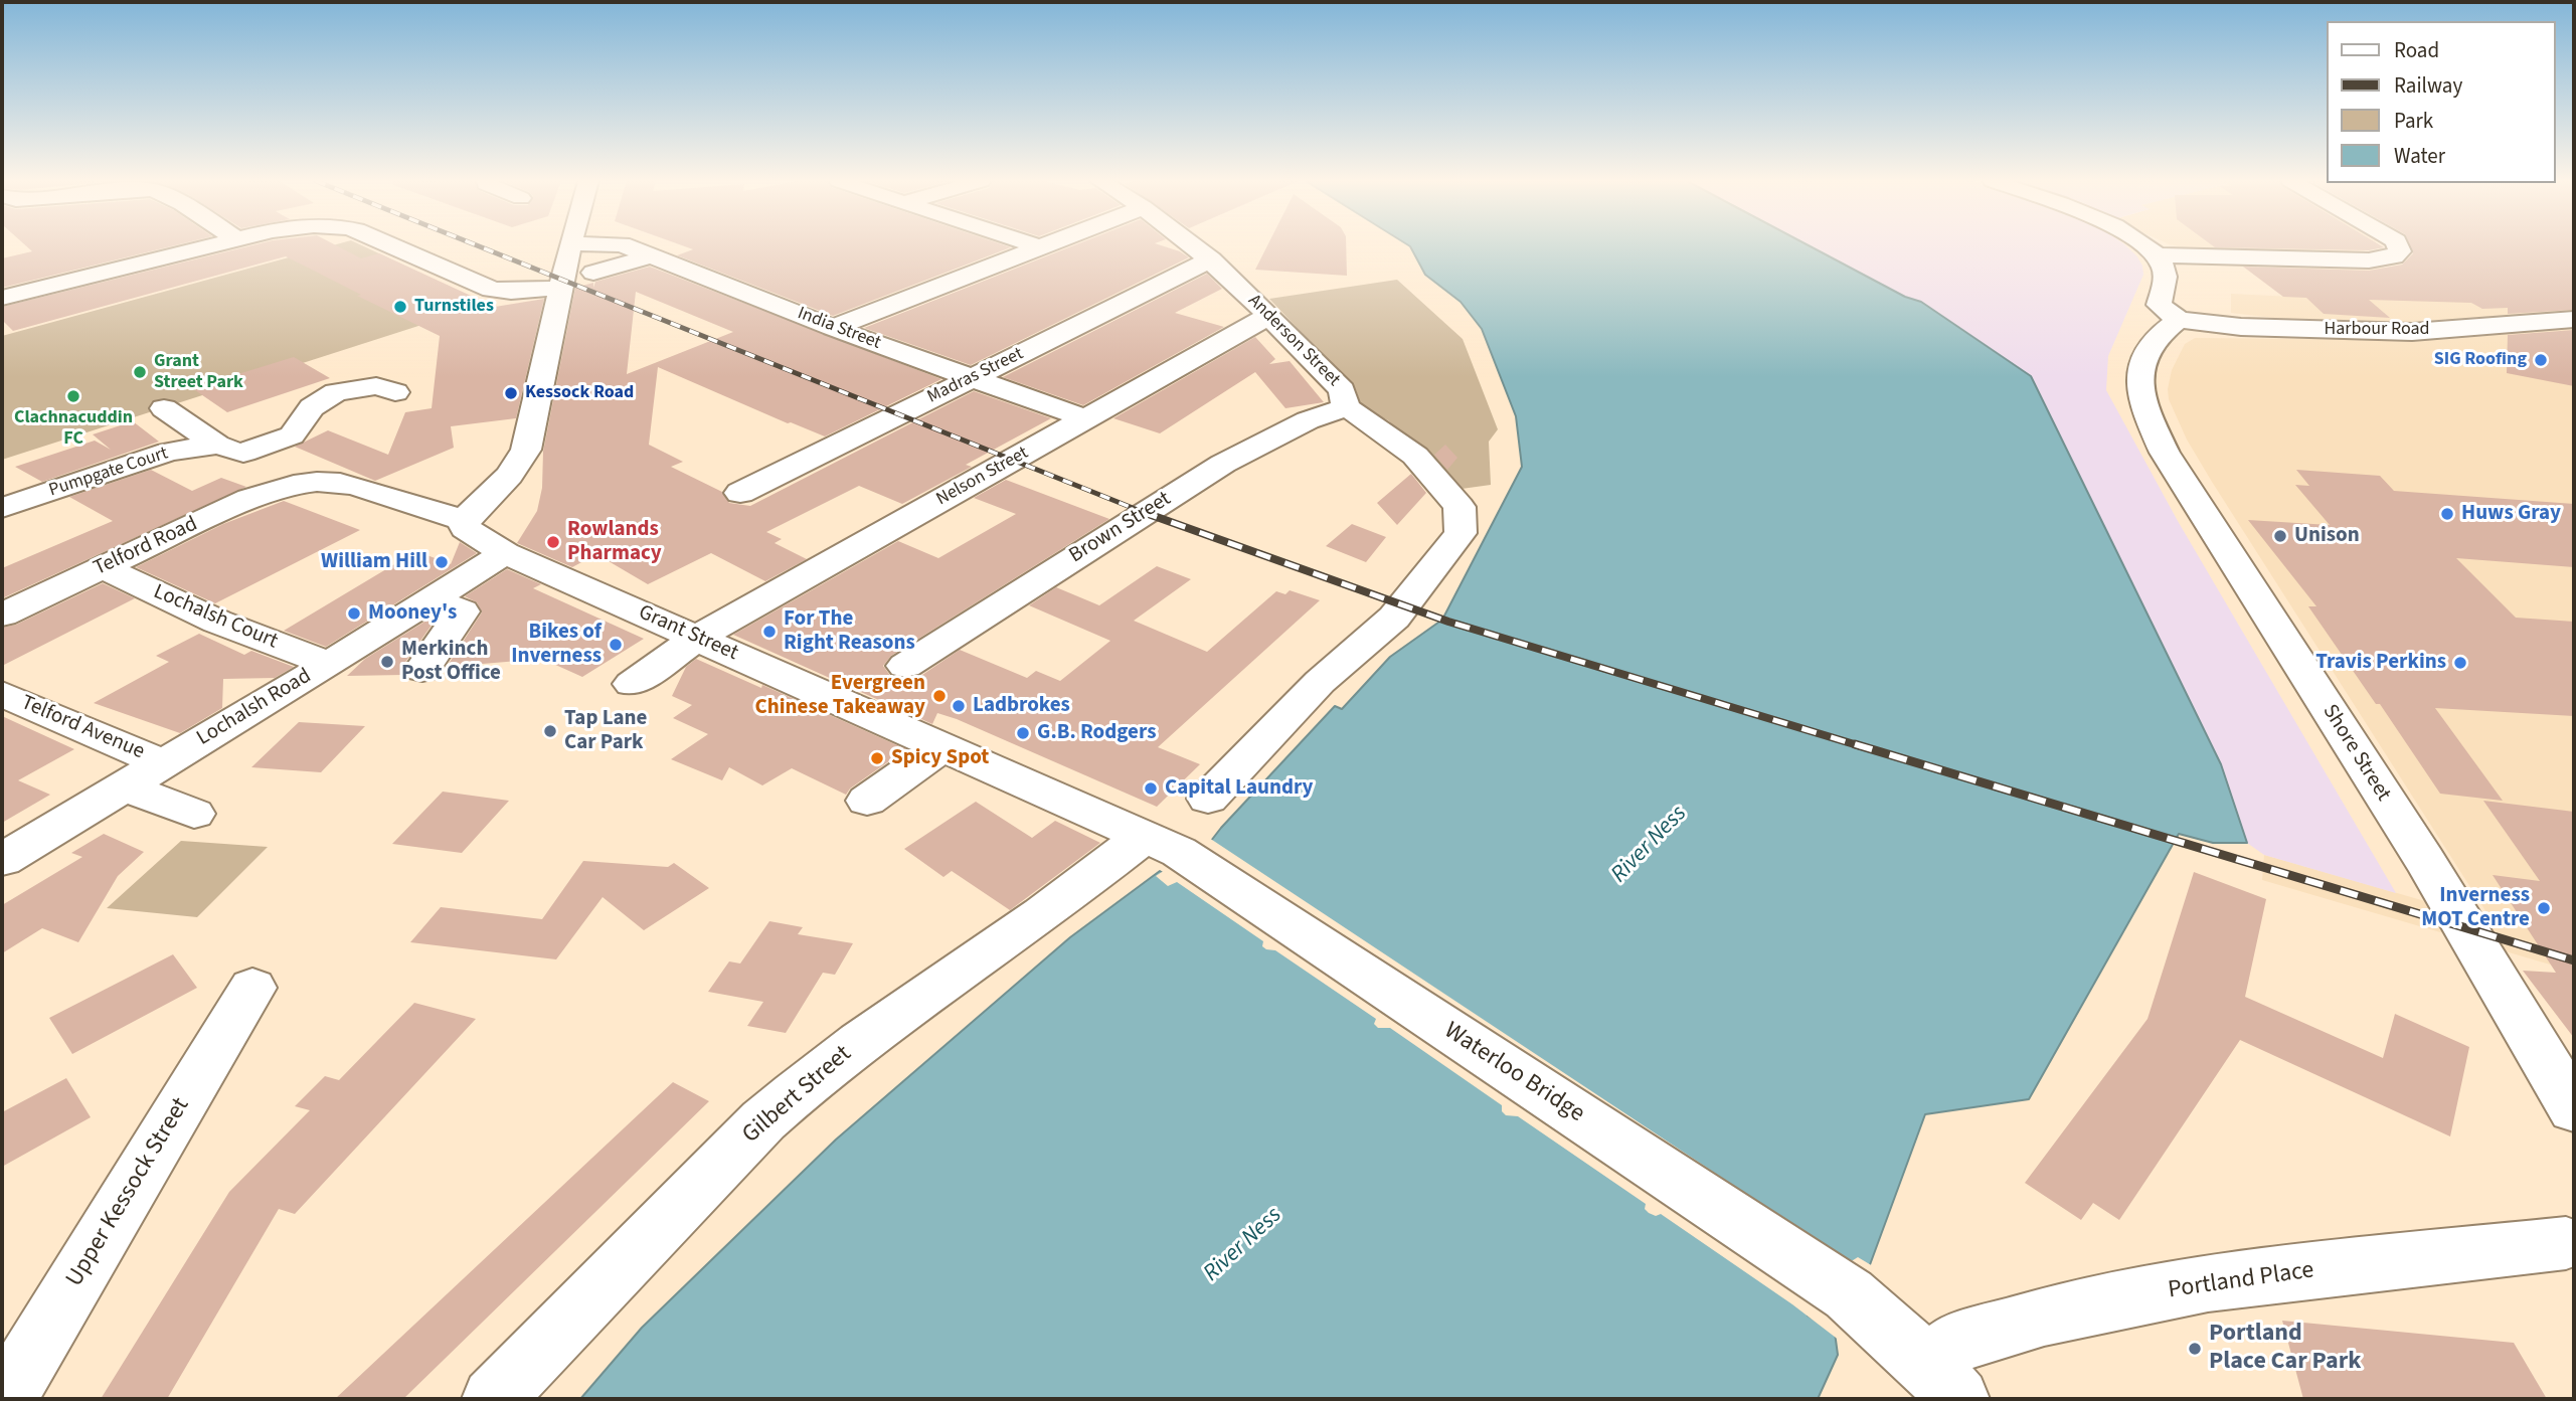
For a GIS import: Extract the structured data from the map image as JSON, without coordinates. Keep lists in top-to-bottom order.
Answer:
{
  "streets": {
    "street": [
      "India Street",
      "Harbour Road",
      "Anderson Street",
      "Madras Street",
      "Pumpgate Court",
      "Nelson Street",
      "Brown Street",
      "Telford Road",
      "Lochalsh Court",
      "Grant Street",
      "Lochalsh Road",
      "Telford Avenue",
      "Shore Street",
      "Waterloo Bridge",
      "Gilbert Street",
      "Upper Kessock Street",
      "Portland Place"
    ]
  },
  "crossings": [
    ["India Street", "Madras Street"],
    ["India Street", "Nelson Street"],
    ["Harbour Road", "Shore Street"],
    ["Anderson Street", "Madras Street"],
    ["Anderson Street", "Nelson Street"],
    ["Anderson Street", "Brown Street"],
    ["Pumpgate Court", "Telford Road"],
    ["Nelson Street", "Grant Street"],
    ["Telford Road", "Lochalsh Court"],
    ["Telford Road", "Grant Street"],
    ["Lochalsh Court", "Lochalsh Road"],
    ["Grant Street", "Lochalsh Road"],
    ["Grant Street", "Waterloo Bridge"],
    ["Grant Street", "Gilbert Street"],
    ["Lochalsh Road", "Telford Avenue"],
    ["Waterloo Bridge", "Gilbert Street"],
    ["Waterloo Bridge", "Portland Place"]
  ],
  "water": ["River Ness"],
  "places": [
    "Turnstiles",
    "SIG Roofing",
    "Grant Street Park",
    "Kessock Road",
    "Clachnacuddin FC",
    "Huws Gray",
    "Unison",
    "Rowlands Pharmacy",
    "William Hill",
    "Mooney's",
    "For The Right Reasons",
    "Bikes of Inverness",
    "Merkinch Post Office",
    "Travis Perkins",
    "Evergreen Chinese Takeaway",
    "Ladbrokes",
    "Tap Lane Car Park",
    "G.B. Rodgers",
    "Spicy Spot",
    "Capital Laundry",
    "Inverness MOT Centre",
    "Portland Place Car Park"
  ],
  "legend": [
    "Road",
    "Railway",
    "Park",
    "Water"
  ]
}
